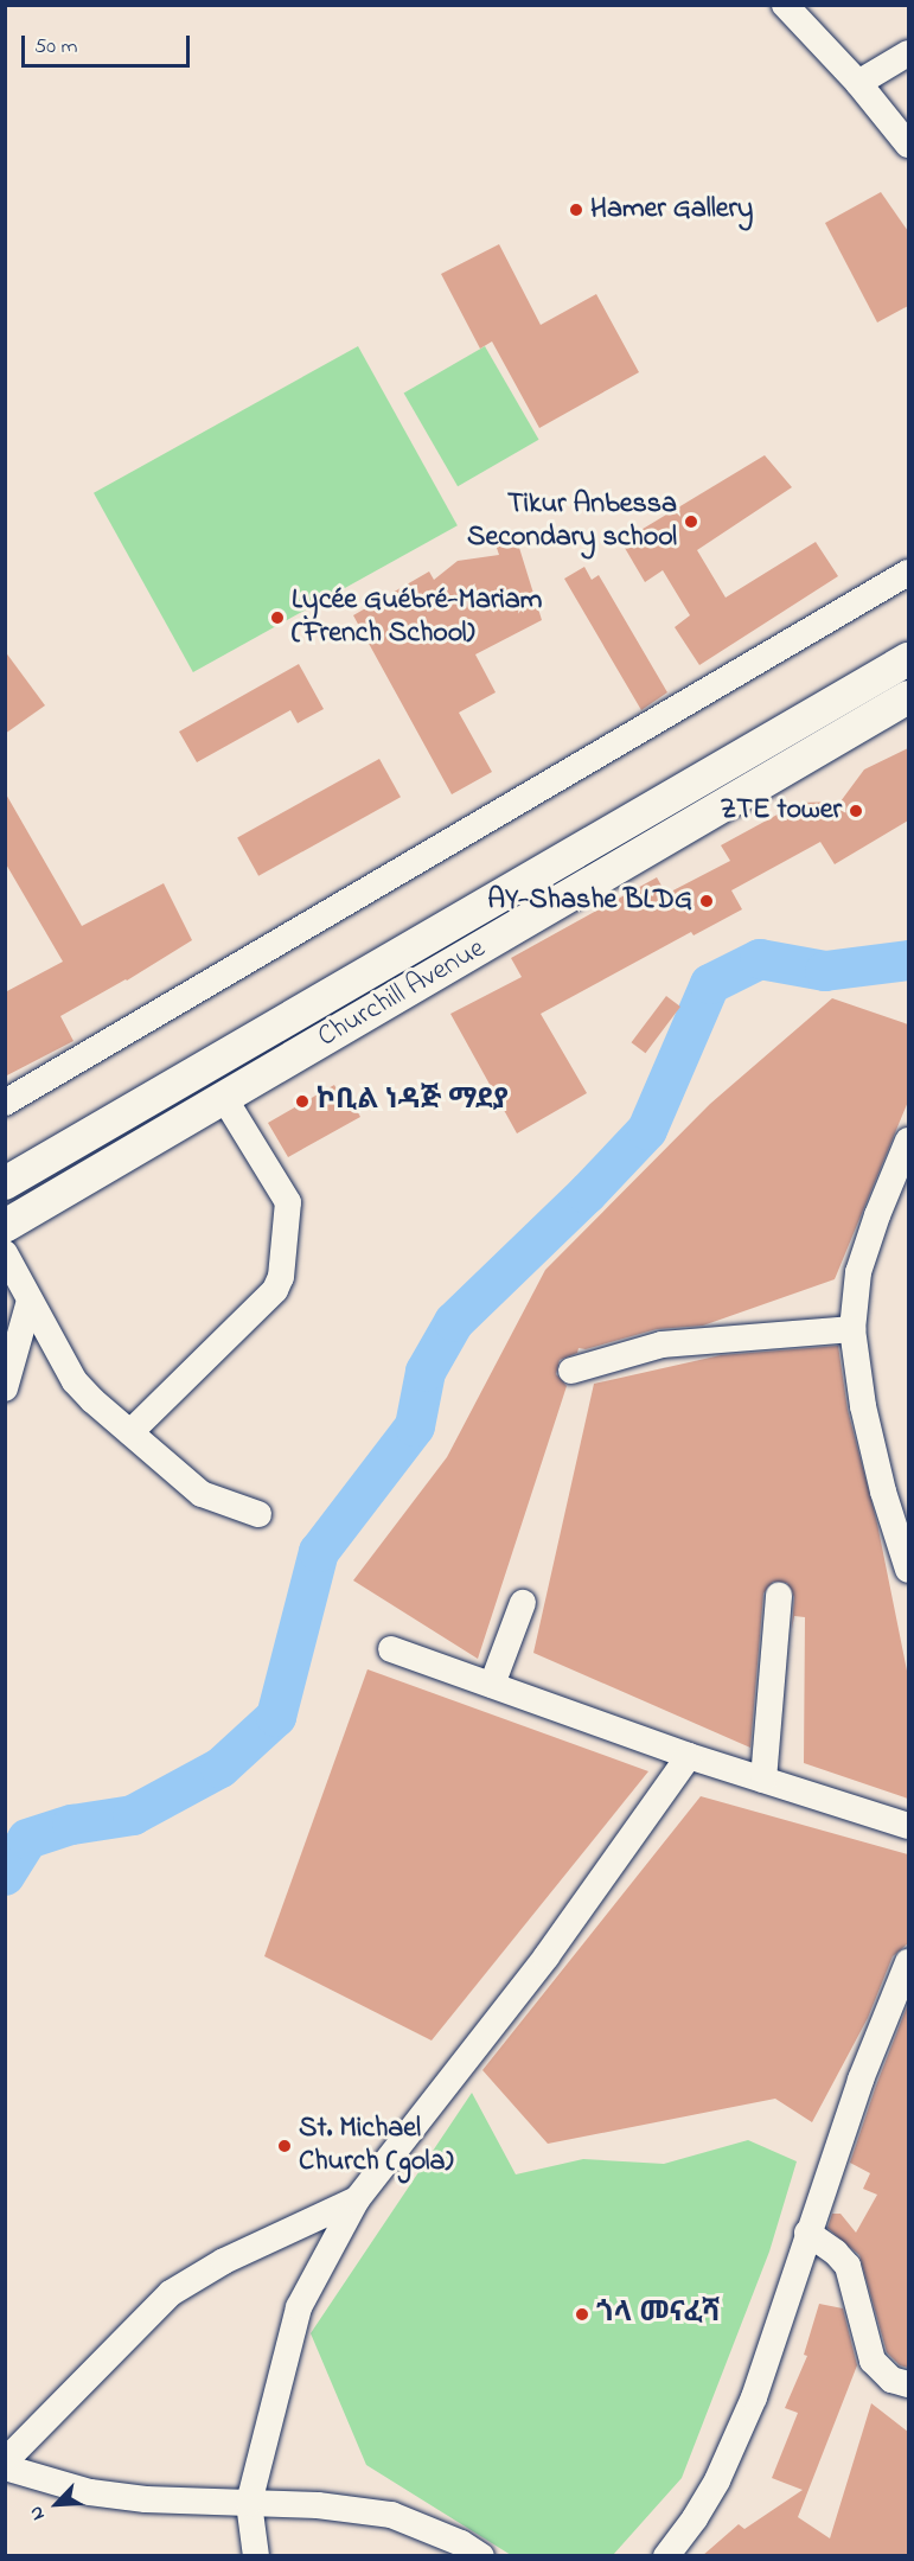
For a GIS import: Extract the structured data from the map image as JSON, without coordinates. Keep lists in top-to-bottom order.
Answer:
{
  "streets": {
    "main road": ["Churchill Avenue"]
  },
  "places": [
    "Hamer Gallery",
    "Tikur Anbessa Secondary school",
    "Lycée Guébré-Mariam (French School)",
    "ZTE tower",
    "AY-Shashe BLDG",
    "ኮቢል ነዳጅ ማደያ",
    "St. Michael Church (gola)",
    "ጎላ መናፈሻ"
  ],
  "scale_bar": "50 m",
  "north": "bottom left"
}
